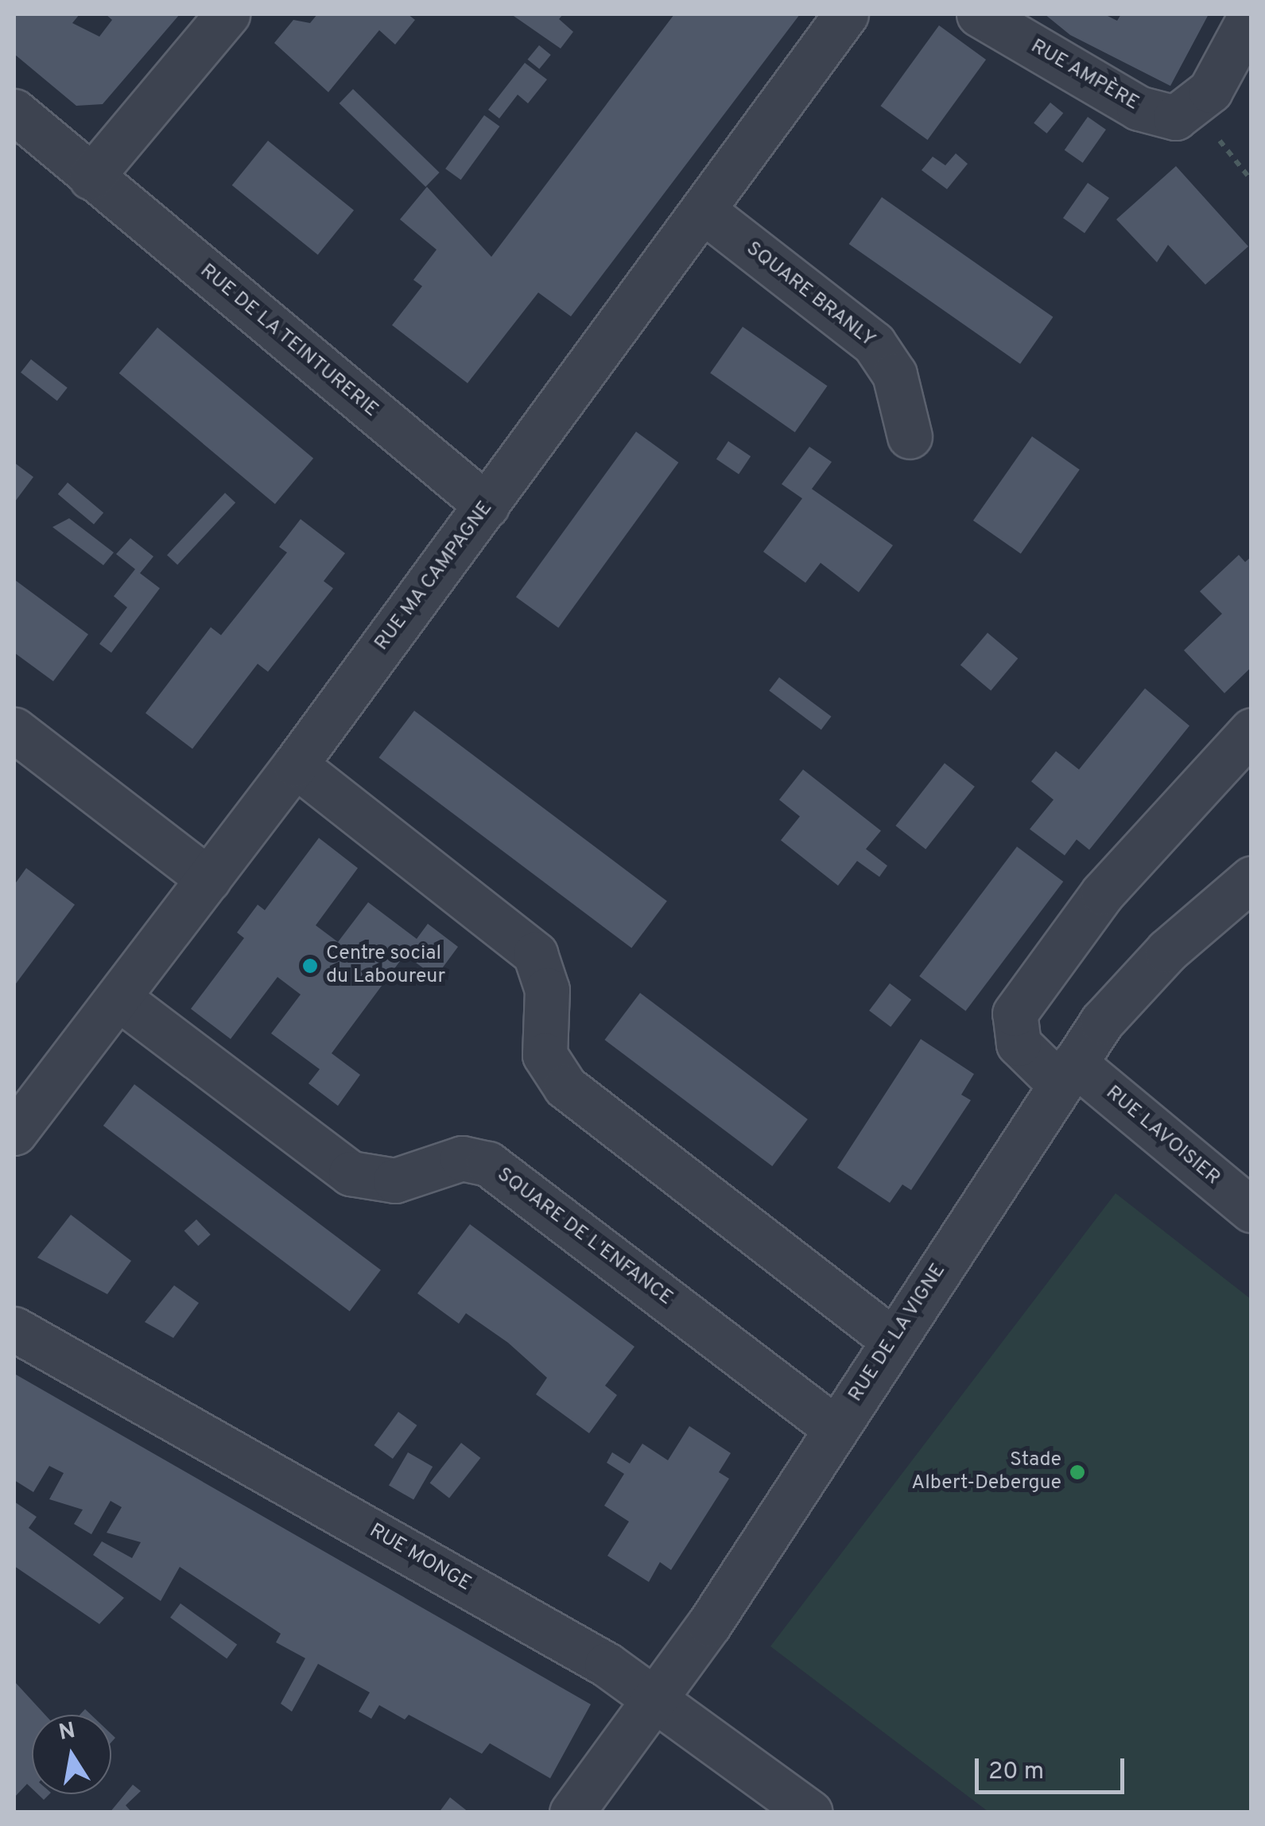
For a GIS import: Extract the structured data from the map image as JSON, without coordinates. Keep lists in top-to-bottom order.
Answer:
{
  "streets": {
    "street": [
      "RUE AMPÈRE",
      "SQUARE BRANLY",
      "RUE DE LA TEINTURERIE",
      "RUE MA CAMPAGNE",
      "RUE LAVOISIER",
      "SQUARE DE L'ENFANCE",
      "RUE DE LA VIGNE",
      "RUE MONGE"
    ]
  },
  "crossings": [
    ["SQUARE BRANLY", "RUE MA CAMPAGNE"],
    ["RUE DE LA TEINTURERIE", "RUE MA CAMPAGNE"],
    ["RUE MA CAMPAGNE", "SQUARE DE L'ENFANCE"],
    ["RUE LAVOISIER", "RUE DE LA VIGNE"],
    ["SQUARE DE L'ENFANCE", "RUE DE LA VIGNE"],
    ["RUE DE LA VIGNE", "RUE MONGE"]
  ],
  "places": ["Centre social du Laboureur", "Stade Albert-Debergue"],
  "scale_bar": "20 m",
  "north": "top"
}
